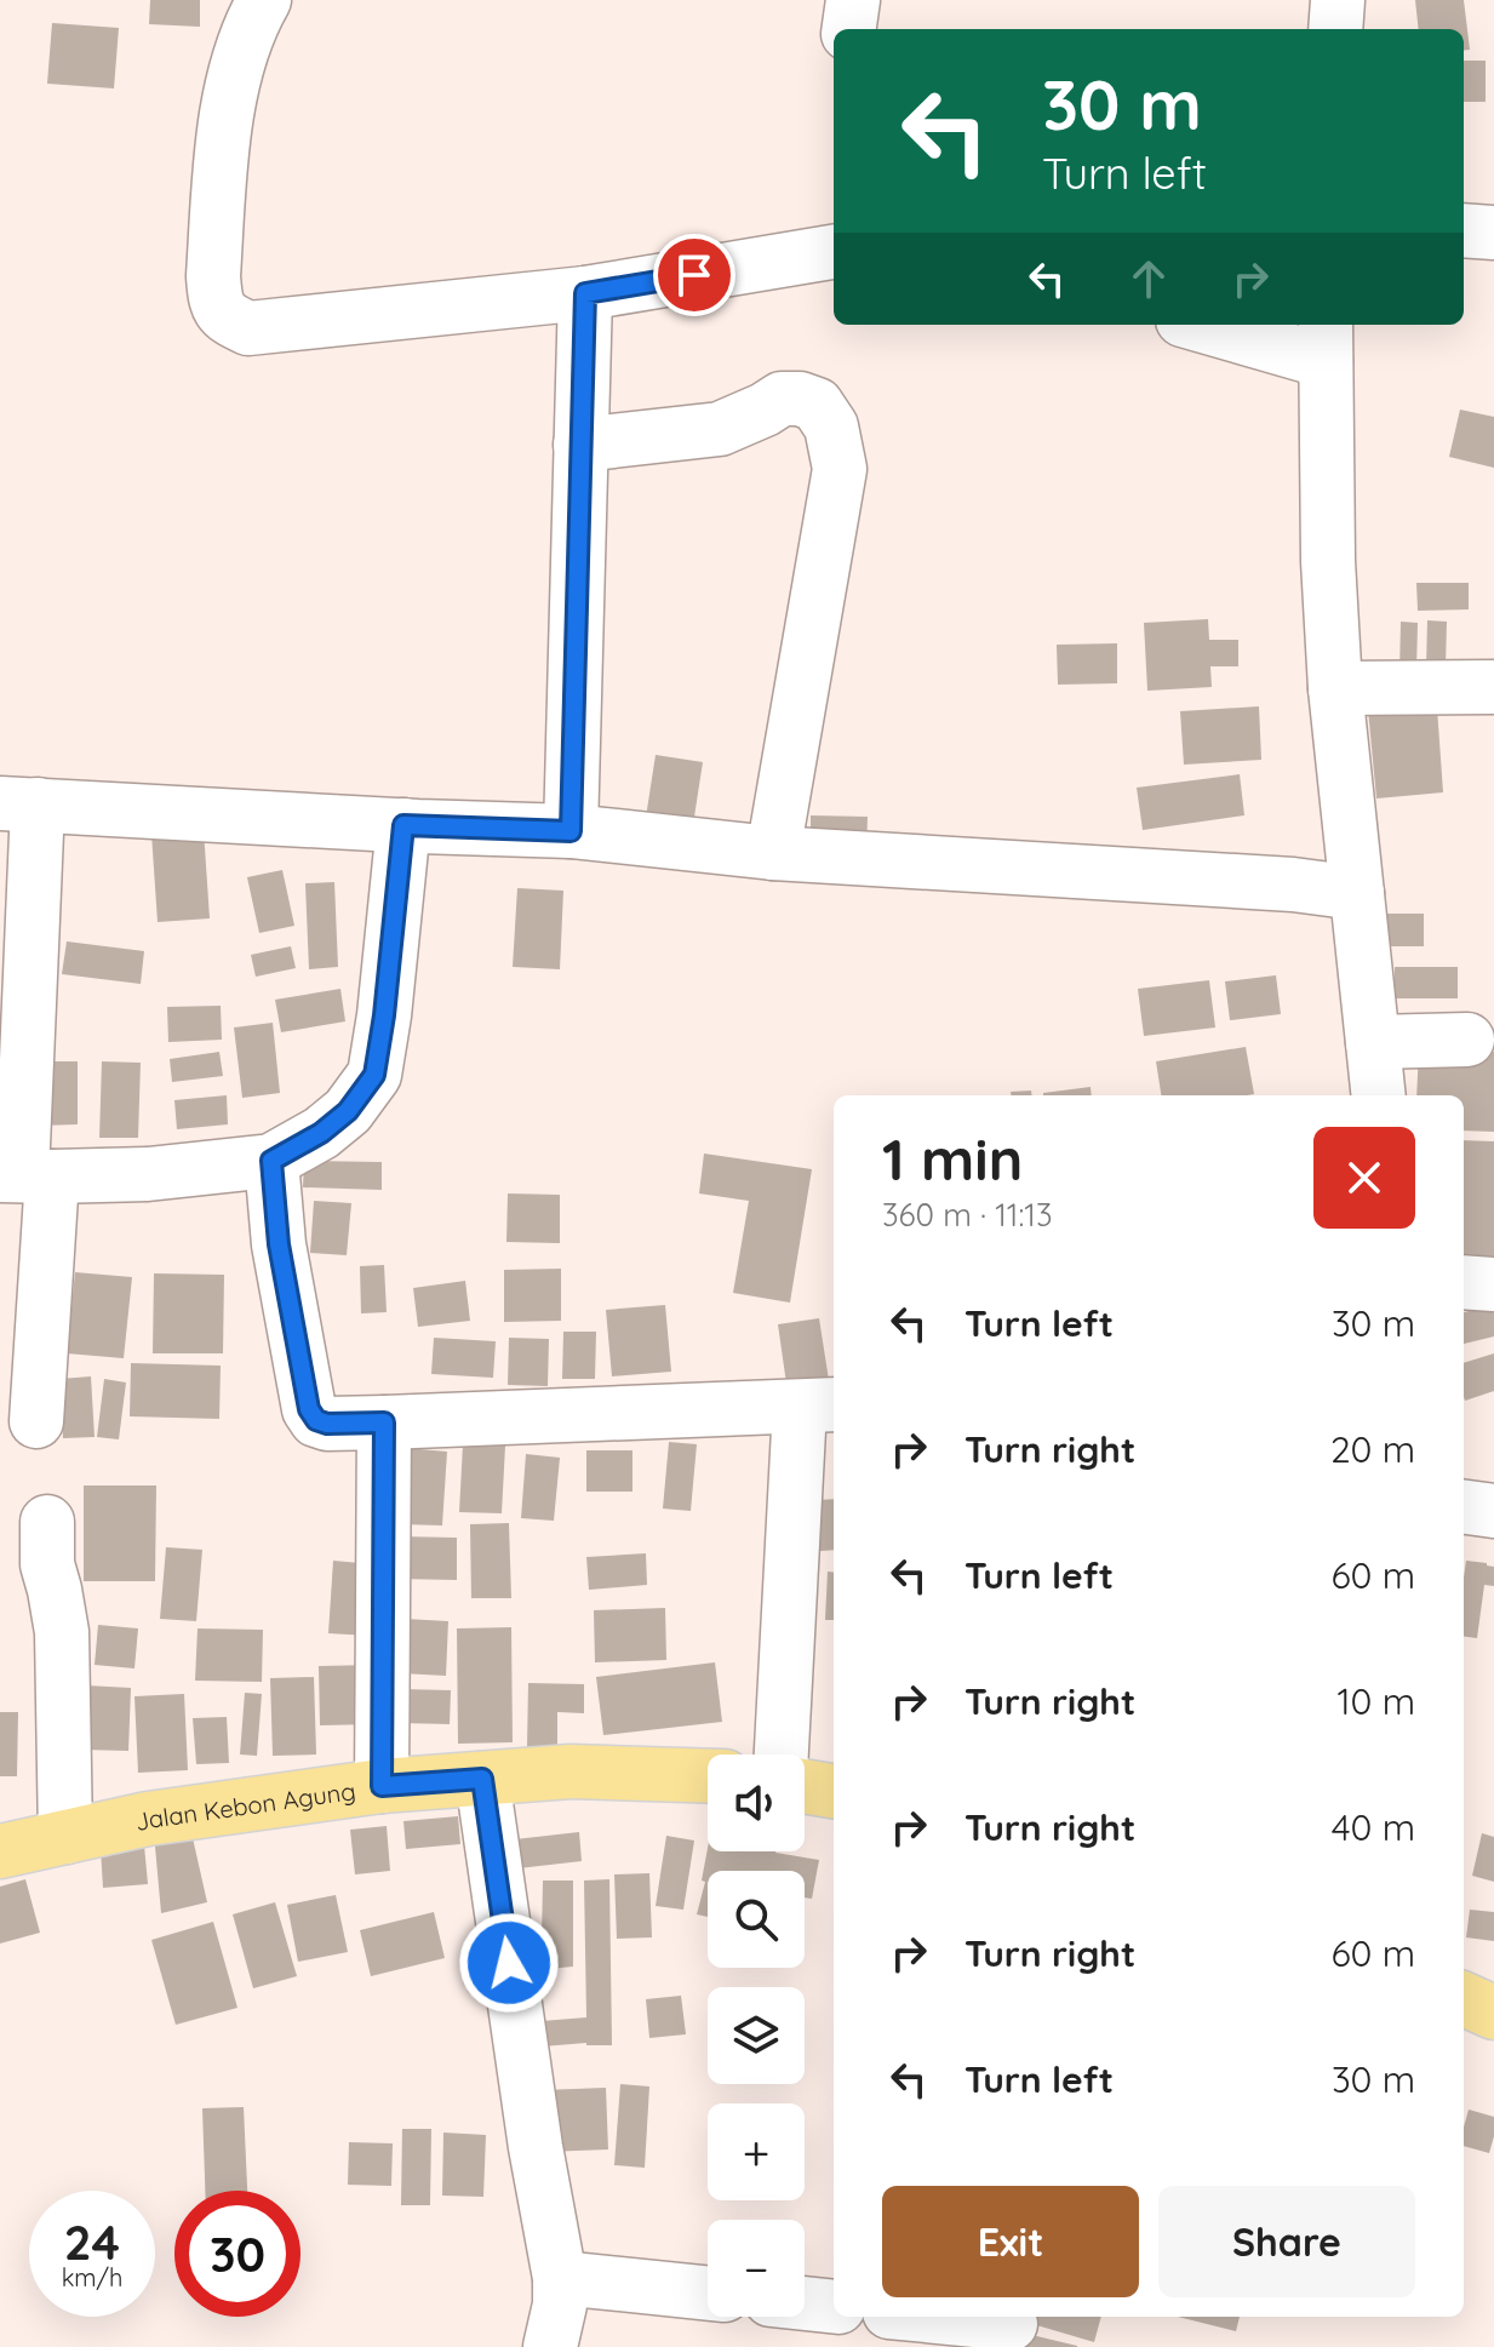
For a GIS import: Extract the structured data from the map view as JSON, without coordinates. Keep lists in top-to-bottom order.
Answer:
{
  "streets": {
    "main road": ["Jalan Kebon Agung"]
  },
  "page": {
    "turn": ["30 m", "Turn left"],
    "heading": ["1 min", "360 m · 11:13"],
    "list": [
      {
        "name": "Turn left",
        "value": "30 m"
      },
      {
        "name": "Turn right",
        "value": "20 m"
      },
      {
        "name": "Turn left",
        "value": "60 m"
      },
      {
        "name": "Turn right",
        "value": "10 m"
      },
      {
        "name": "Turn right",
        "value": "40 m"
      },
      {
        "name": "Turn right",
        "value": "60 m"
      },
      {
        "name": "Turn left",
        "value": "30 m"
      }
    ],
    "map_buttons": ["+", "−"],
    "buttons": ["Exit", "Share"],
    "speed": "24 km/h",
    "limit": "30"
  }
}
